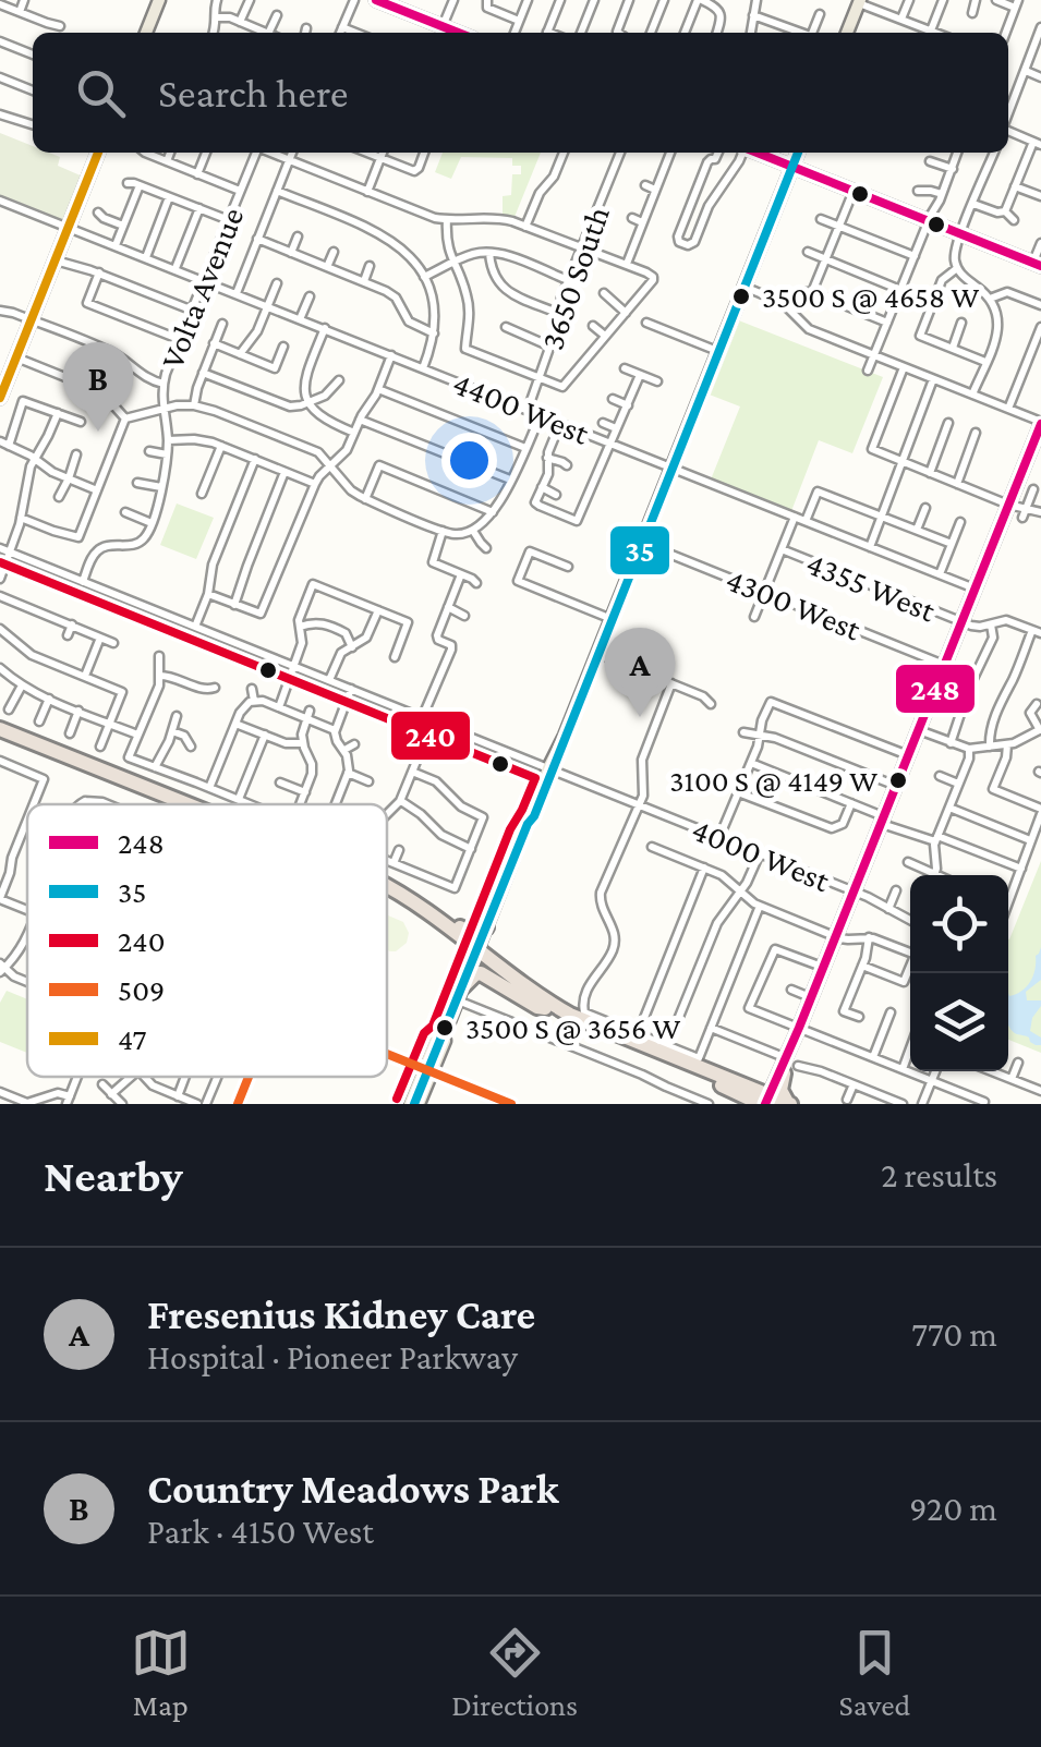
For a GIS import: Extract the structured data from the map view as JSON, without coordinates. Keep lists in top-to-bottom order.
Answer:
{
  "streets": {
    "street": [
      "3650 South",
      "Volta Avenue",
      "4400 West",
      "4355 West",
      "4300 West",
      "4000 West"
    ]
  },
  "crossings": [
    ["3650 South", "4400 West"],
    ["Volta Avenue", "4400 West"]
  ],
  "places": ["3500 S @ 4658 W", "3100 S @ 4149 W", "3500 S @ 3656 W"],
  "lines": [
    "transit line 248",
    "transit line 35",
    "transit line 47",
    "transit line 240",
    "transit line 509"
  ],
  "legend": [
    "248",
    "35",
    "240",
    "509",
    "47"
  ],
  "page": {
    "search": "Search here",
    "pins": ["B", "A"],
    "heading": ["Nearby", "2 results"],
    "list": [
      {
        "mark": "A",
        "name": "Fresenius Kidney Care",
        "note": "Hospital · Pioneer Parkway",
        "value": "770 m"
      },
      {
        "mark": "B",
        "name": "Country Meadows Park",
        "note": "Park · 4150 West",
        "value": "920 m"
      }
    ],
    "nav": ["Map", "Directions", "Saved"]
  }
}
